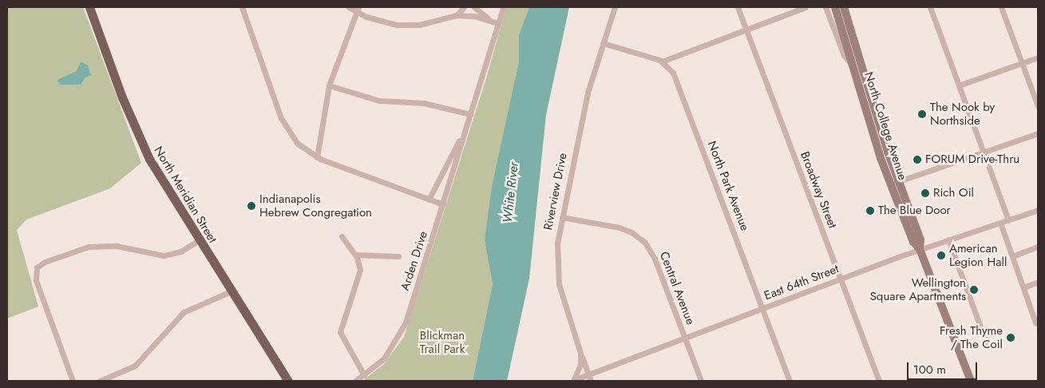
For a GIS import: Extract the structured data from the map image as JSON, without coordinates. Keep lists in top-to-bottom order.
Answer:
{
  "streets": {
    "main road": ["North College Avenue", "North Meridian Street"],
    "street": [
      "North Park Avenue",
      "Broadway Street",
      "Riverview Drive",
      "Arden Drive",
      "East 64th Street",
      "Central Avenue"
    ]
  },
  "crossings": [
    ["North College Avenue", "East 64th Street"],
    ["North Park Avenue", "East 64th Street"],
    ["Broadway Street", "East 64th Street"],
    ["Riverview Drive", "East 64th Street"],
    ["Riverview Drive", "Central Avenue"],
    ["East 64th Street", "Central Avenue"]
  ],
  "water": ["White River"],
  "parks": ["Blickman Trail Park"],
  "places": [
    "The Nook by Northside",
    "FORUM Drive-Thru",
    "Rich Oil",
    "Indianapolis Hebrew Congregation",
    "The Blue Door",
    "American Legion Hall",
    "Wellington Square Apartments",
    "Fresh Thyme / The Coil"
  ],
  "scale_bar": "100 m"
}
